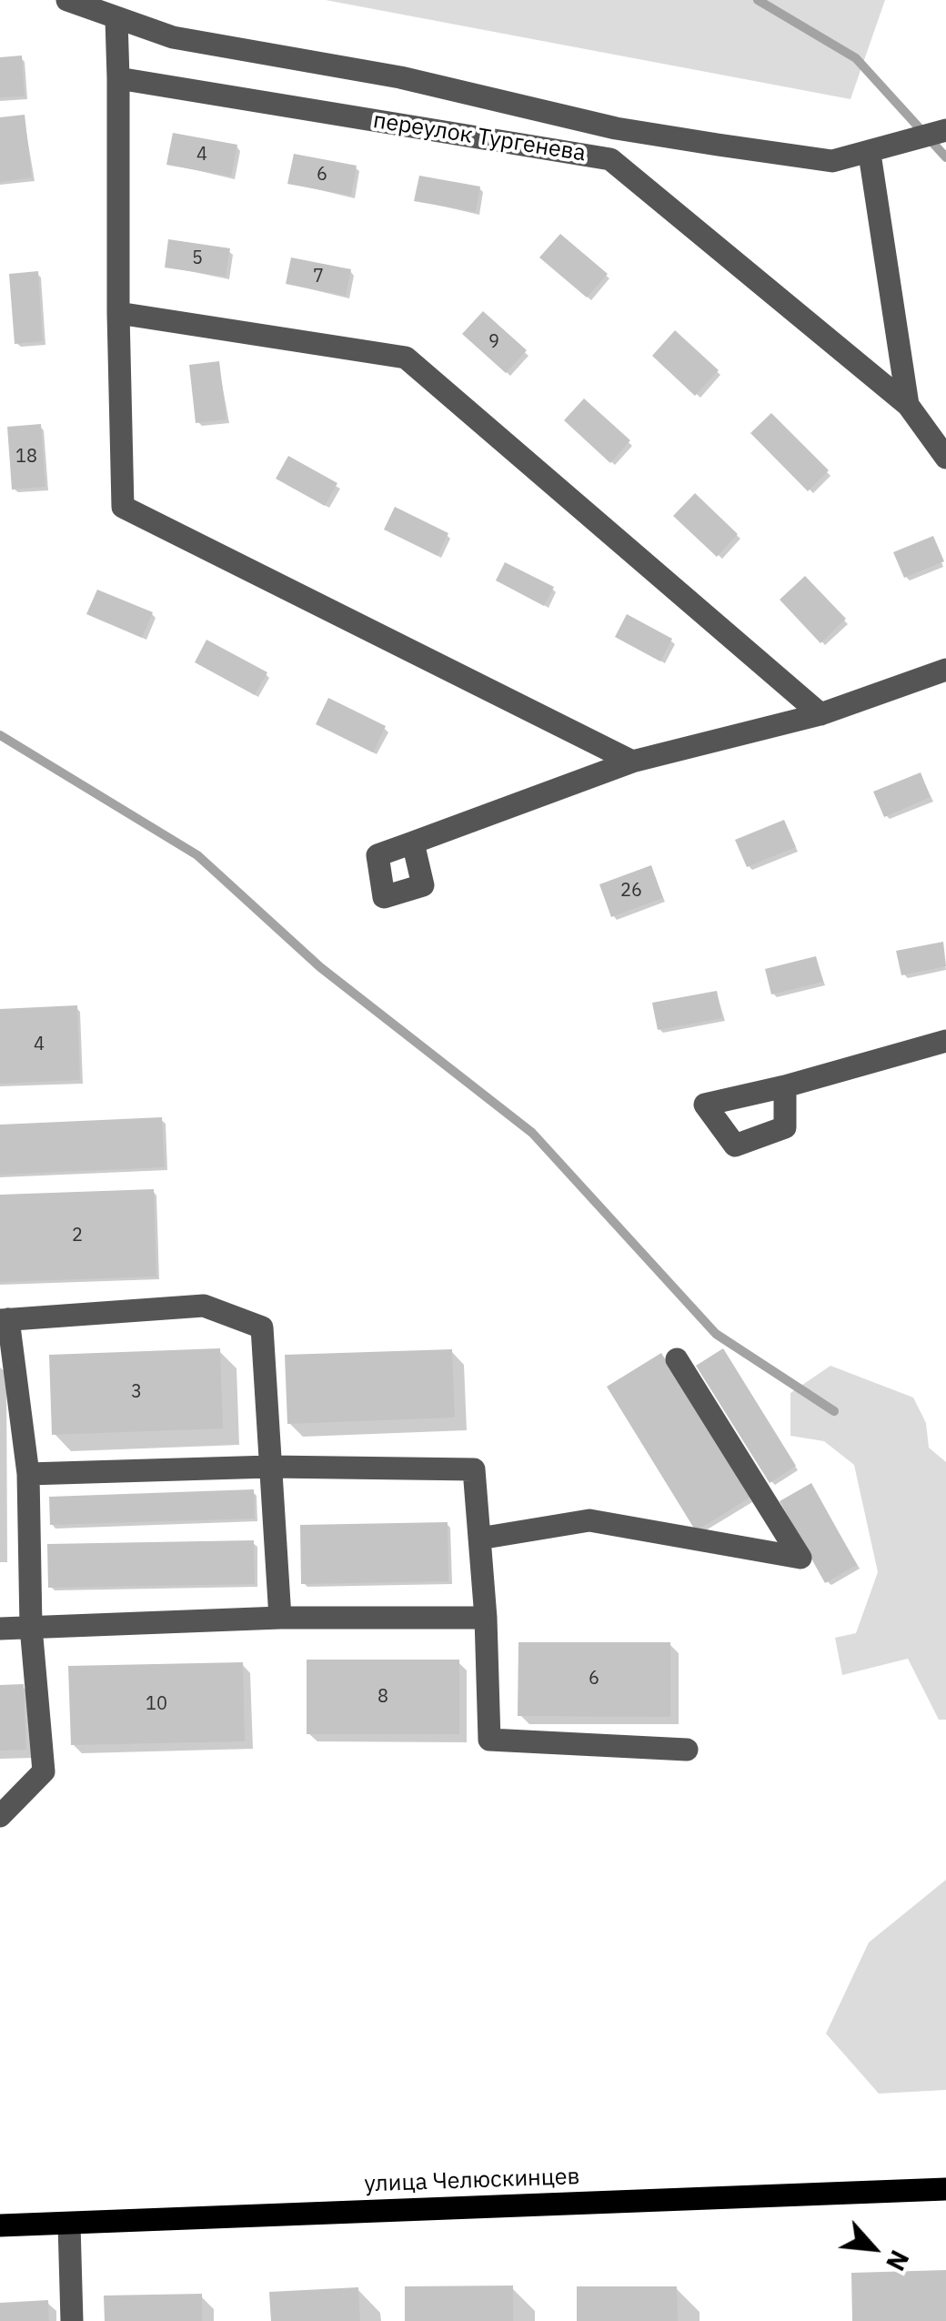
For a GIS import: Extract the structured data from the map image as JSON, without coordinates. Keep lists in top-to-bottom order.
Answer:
{
  "streets": {
    "main road": ["улица Челюскинцев"],
    "street": ["переулок Тургенева"]
  },
  "house_numbers": [
    "4",
    "6",
    "5",
    "7",
    "9",
    "18",
    "26",
    "4",
    "2",
    "3",
    "6",
    "8",
    "10"
  ],
  "north": "bottom right"
}
